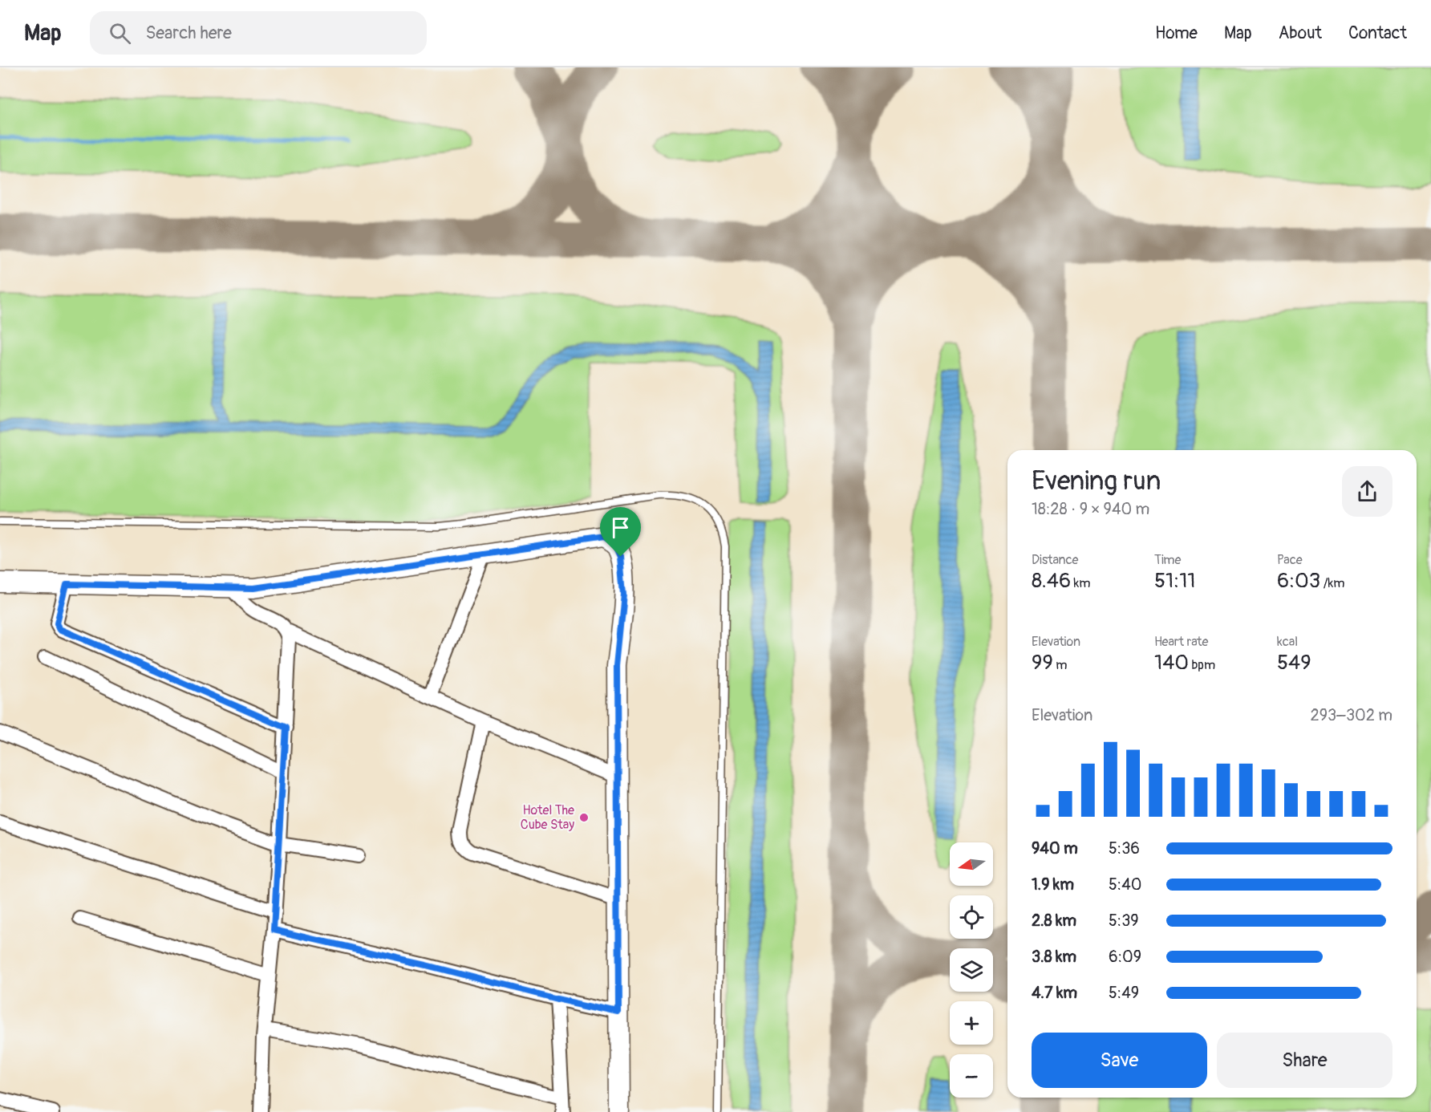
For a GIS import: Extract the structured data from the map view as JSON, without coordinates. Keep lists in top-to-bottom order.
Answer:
{
  "places": ["Hotel The Cube Stay"],
  "north": "left",
  "page": {
    "header": "Map",
    "search": "Search here",
    "nav": [
      "Home",
      "Map",
      "About",
      "Contact"
    ],
    "heading": ["Evening run", "18:28 · 9 × 940 m"],
    "stats": [
      ["Distance", "8.46 km"],
      ["Time", "51:11"],
      ["Pace", "6:03 /km"],
      ["Elevation", "99 m"],
      ["Heart rate", "140 bpm"],
      ["kcal", "549"]
    ],
    "chart": ["Elevation", "293–302 m"],
    "list": [
      {
        "name": "940 m",
        "note": "5:36"
      },
      {
        "name": "1.9 km",
        "note": "5:40"
      },
      {
        "name": "2.8 km",
        "note": "5:39"
      },
      {
        "name": "3.8 km",
        "note": "6:09"
      },
      {
        "name": "4.7 km",
        "note": "5:49"
      }
    ],
    "map_buttons": ["+", "−"],
    "buttons": ["Save", "Share"]
  }
}
